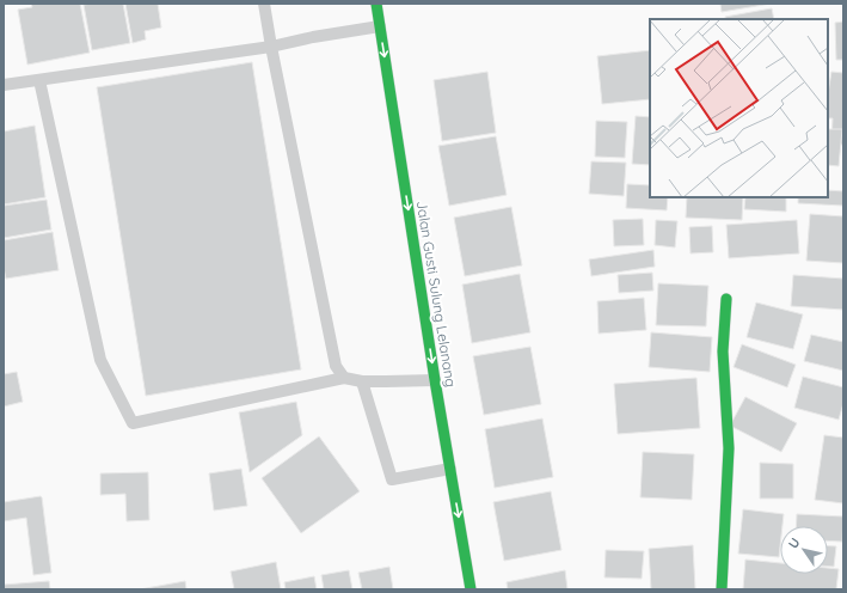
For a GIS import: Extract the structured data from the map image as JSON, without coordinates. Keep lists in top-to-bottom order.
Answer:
{
  "streets": {
    "street": ["Jalan Gusti Sulung Lelanang"]
  },
  "one_way": ["Jalan Gusti Sulung Lelanang"],
  "north": "top left"
}
